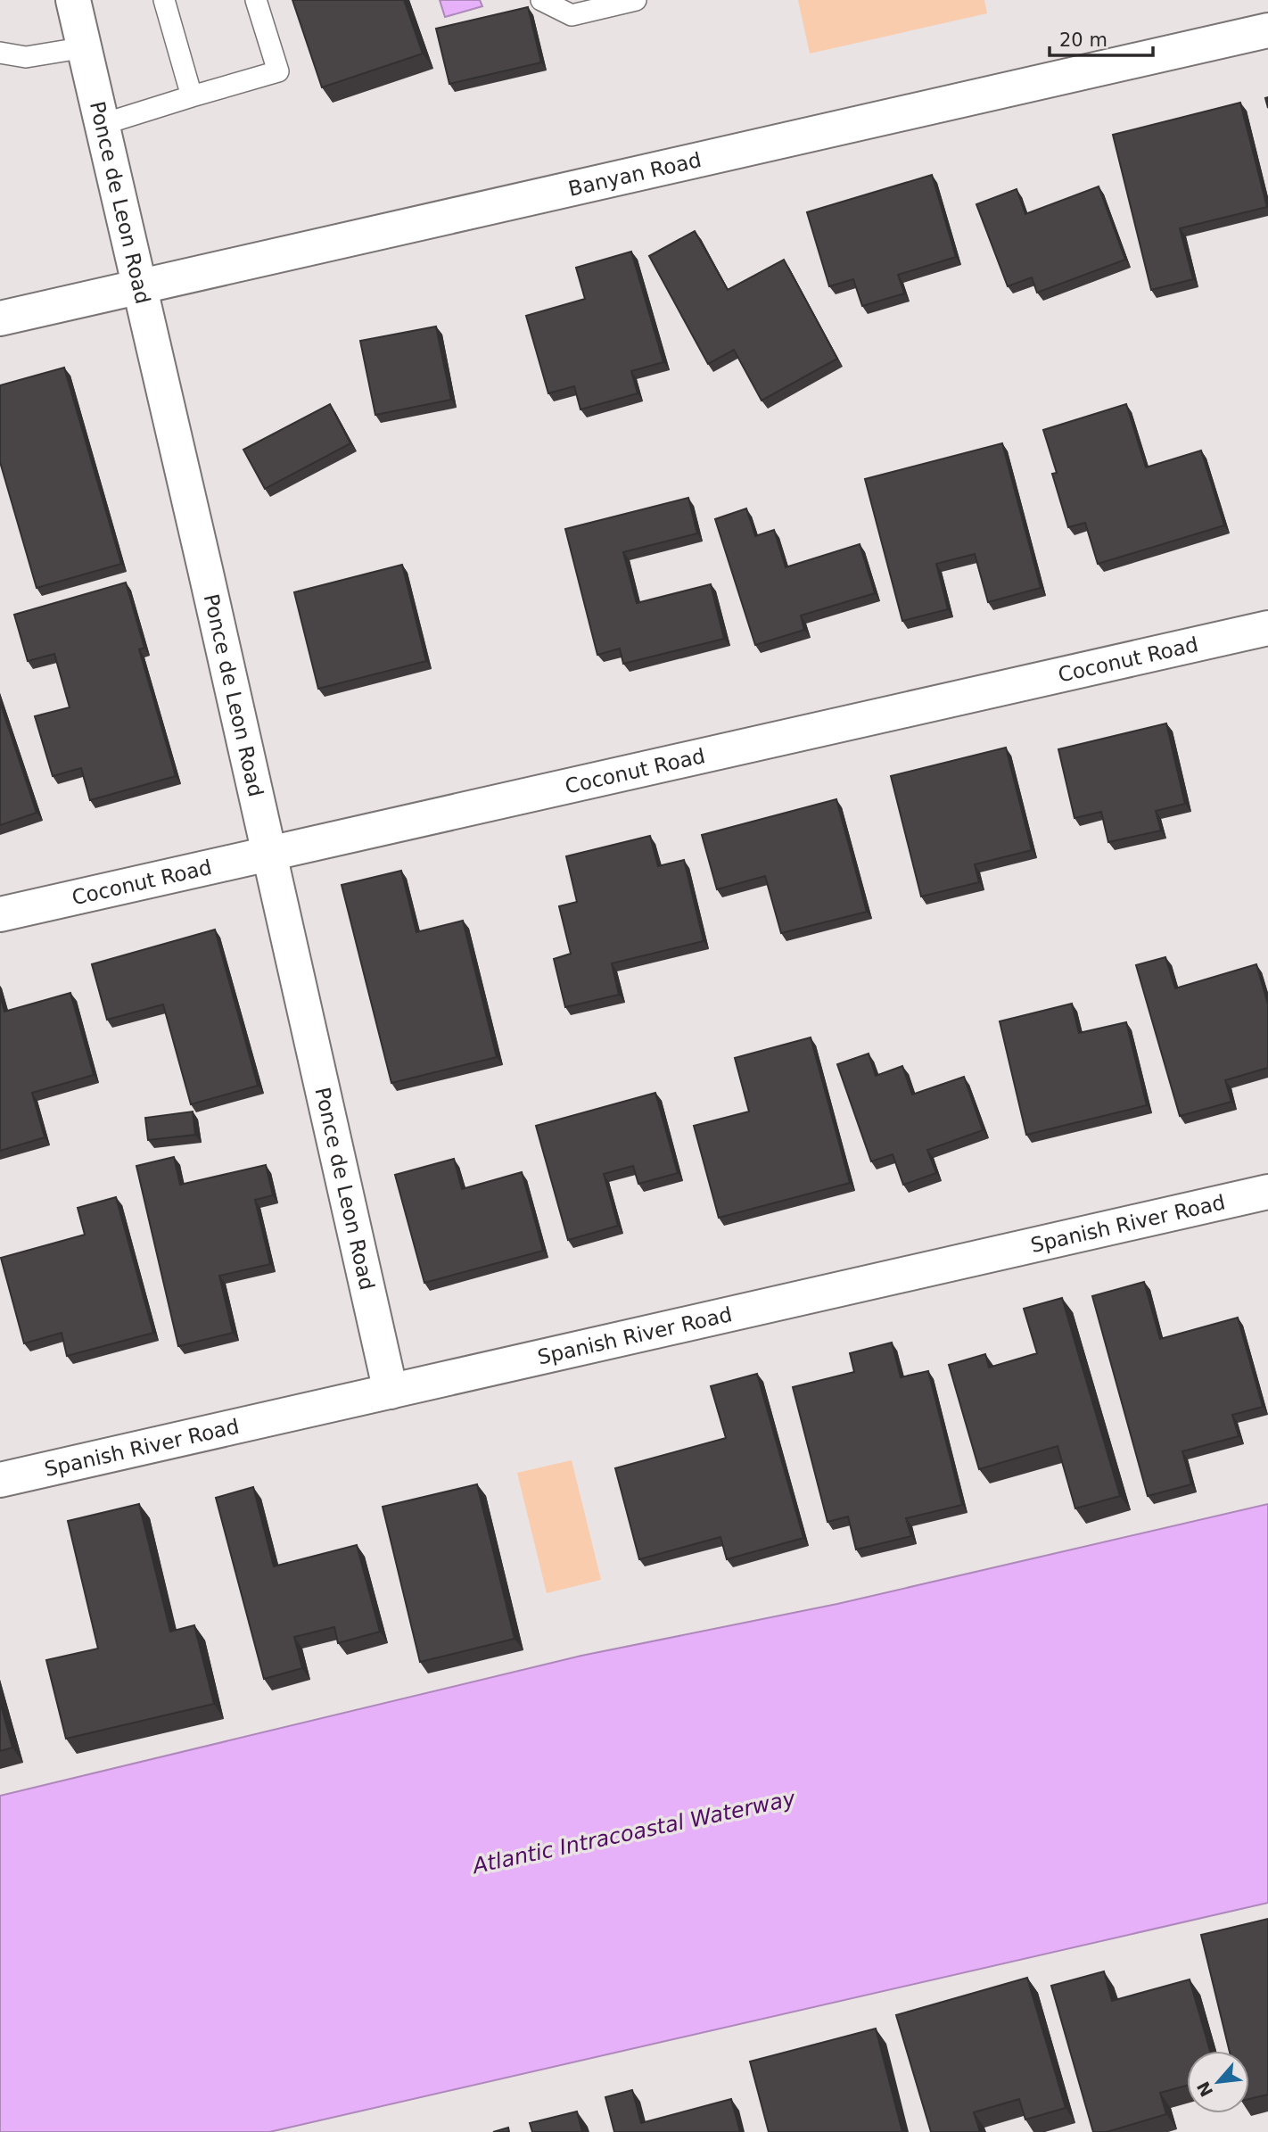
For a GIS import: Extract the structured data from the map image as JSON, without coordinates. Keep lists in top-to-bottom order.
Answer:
{
  "streets": {
    "street": [
      "Banyan Road",
      "Ponce de Leon Road",
      "Coconut Road",
      "Spanish River Road"
    ]
  },
  "crossings": [
    ["Banyan Road", "Ponce de Leon Road"],
    ["Ponce de Leon Road", "Coconut Road"],
    ["Ponce de Leon Road", "Spanish River Road"]
  ],
  "water": ["Atlantic Intracoastal Waterway"],
  "scale_bar": "20 m",
  "north": "bottom left"
}
